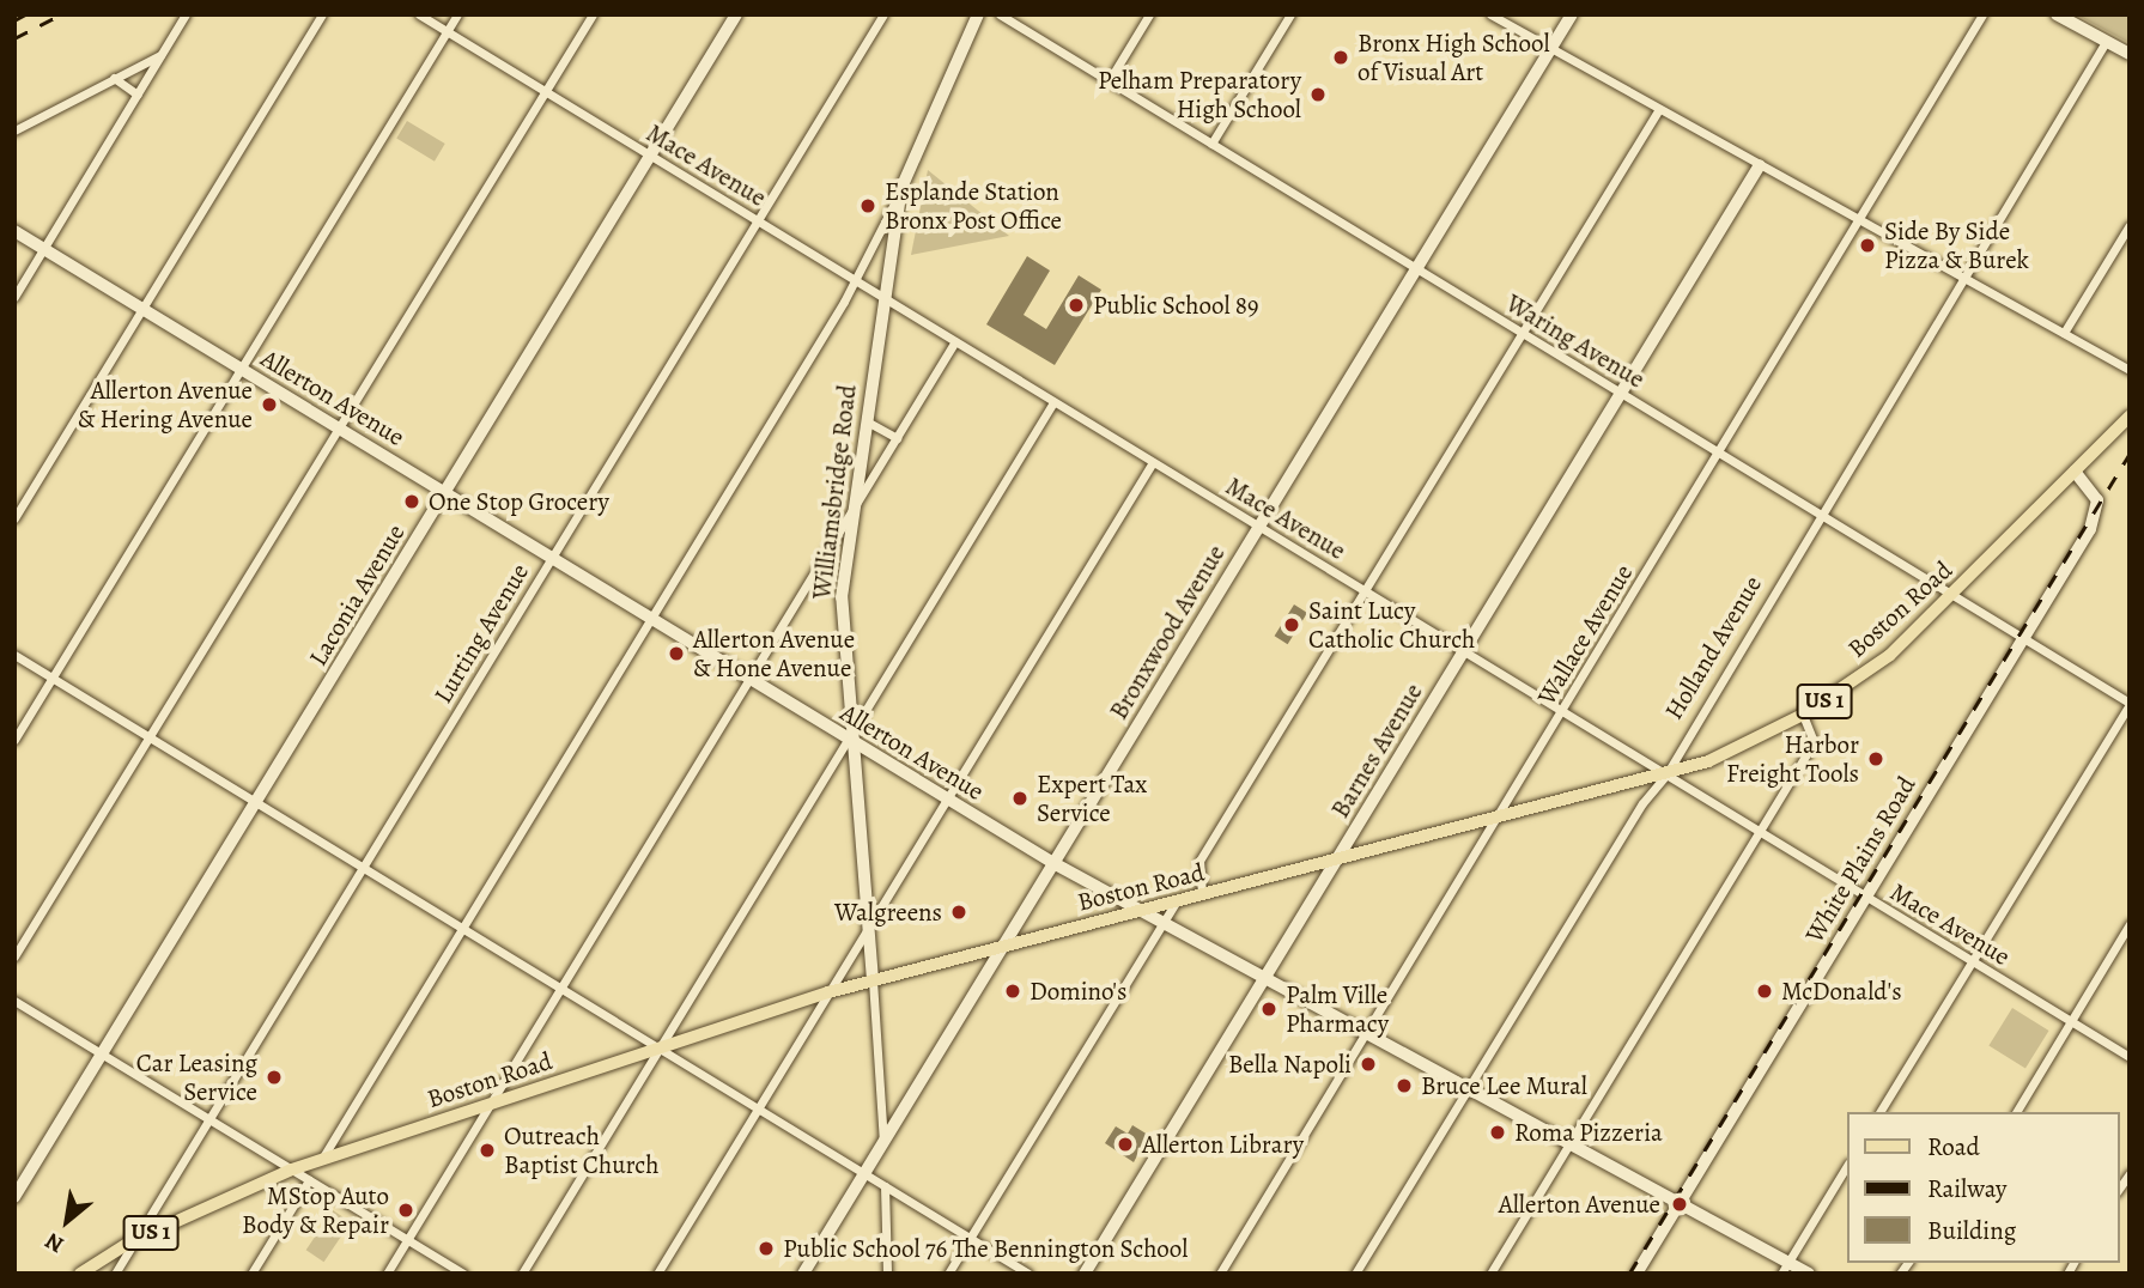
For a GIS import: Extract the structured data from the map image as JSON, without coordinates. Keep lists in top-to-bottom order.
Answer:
{
  "streets": {
    "main road": ["Boston Road", "US 1"],
    "street": [
      "Mace Avenue",
      "Waring Avenue",
      "Allerton Avenue",
      "Williamsbridge Road",
      "Laconia Avenue",
      "Bronxwood Avenue",
      "Lurting Avenue",
      "Wallace Avenue",
      "Holland Avenue",
      "Barnes Avenue",
      "White Plains Road"
    ]
  },
  "crossings": [
    ["Mace Avenue", "Williamsbridge Road"],
    ["Mace Avenue", "Laconia Avenue"],
    ["Mace Avenue", "Boston Road"],
    ["Mace Avenue", "Bronxwood Avenue"],
    ["Mace Avenue", "Lurting Avenue"],
    ["Mace Avenue", "Wallace Avenue"],
    ["Mace Avenue", "Holland Avenue"],
    ["Mace Avenue", "Barnes Avenue"],
    ["Mace Avenue", "White Plains Road"],
    ["Waring Avenue", "Boston Road"],
    ["Waring Avenue", "Bronxwood Avenue"],
    ["Waring Avenue", "Wallace Avenue"],
    ["Waring Avenue", "Holland Avenue"],
    ["Waring Avenue", "Barnes Avenue"],
    ["Waring Avenue", "White Plains Road"],
    ["Allerton Avenue", "Williamsbridge Road"],
    ["Allerton Avenue", "Laconia Avenue"],
    ["Allerton Avenue", "Boston Road"],
    ["Allerton Avenue", "Bronxwood Avenue"],
    ["Allerton Avenue", "Lurting Avenue"],
    ["Allerton Avenue", "Wallace Avenue"],
    ["Allerton Avenue", "Holland Avenue"],
    ["Allerton Avenue", "Barnes Avenue"],
    ["Allerton Avenue", "White Plains Road"],
    ["Williamsbridge Road", "Boston Road"],
    ["Williamsbridge Road", "Bronxwood Avenue"],
    ["Boston Road", "Bronxwood Avenue"],
    ["Boston Road", "Lurting Avenue"],
    ["Boston Road", "Wallace Avenue"],
    ["Boston Road", "Holland Avenue"],
    ["Boston Road", "Barnes Avenue"],
    ["Boston Road", "White Plains Road"]
  ],
  "places": [
    "Bronx High School of Visual Art",
    "Pelham Preparatory High School",
    "Esplande Station Bronx Post Office",
    "Side By Side Pizza & Burek",
    "Public School 89",
    "Allerton Avenue & Hering Avenue",
    "One Stop Grocery",
    "Saint Lucy Catholic Church",
    "Allerton Avenue & Hone Avenue",
    "Harbor Freight Tools",
    "Expert Tax Service",
    "Walgreens",
    "Domino's",
    "McDonald's",
    "Palm Ville Pharmacy",
    "Bella Napoli",
    "Car Leasing Service",
    "Bruce Lee Mural",
    "Roma Pizzeria",
    "Allerton Library",
    "Outreach Baptist Church",
    "Allerton Avenue",
    "MStop Auto Body & Repair",
    "Public School 76 The Bennington School"
  ],
  "legend": ["Road", "Railway", "Building"],
  "north": "bottom left"
}
